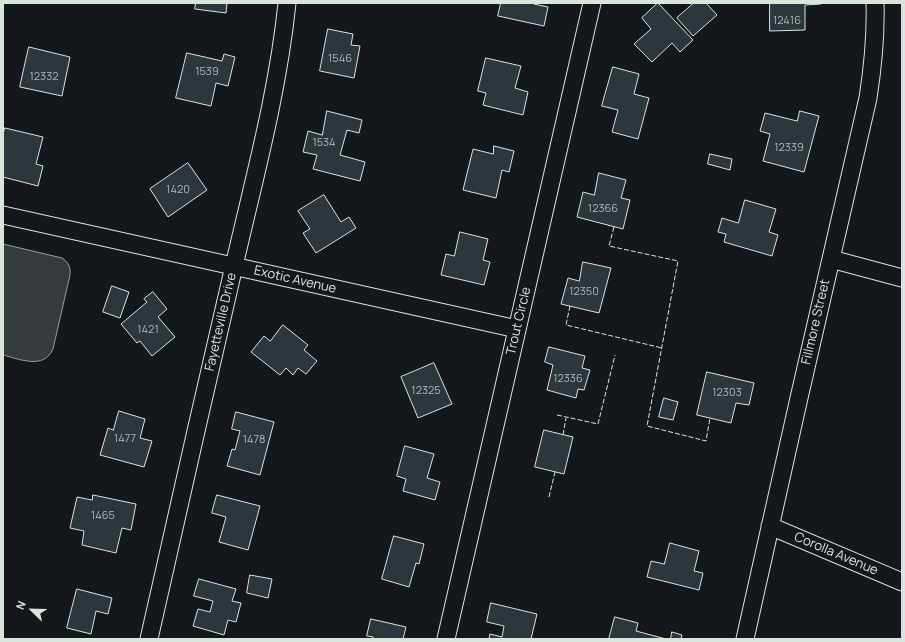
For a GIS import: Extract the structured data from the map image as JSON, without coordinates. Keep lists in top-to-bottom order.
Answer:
{
  "streets": {
    "street": [
      "Exotic Avenue",
      "Trout Circle",
      "Fayetteville Drive",
      "Fillmore Street",
      "Corolla Avenue"
    ]
  },
  "crossings": [
    ["Exotic Avenue", "Trout Circle"],
    ["Exotic Avenue", "Fayetteville Drive"],
    ["Fillmore Street", "Corolla Avenue"]
  ],
  "house_numbers": [
    "12416",
    "1546",
    "1539",
    "12332",
    "1534",
    "12339",
    "1420",
    "12366",
    "12350",
    "1421",
    "12336",
    "12325",
    "12303",
    "1477",
    "1478",
    "1465"
  ],
  "north": "top left"
}
